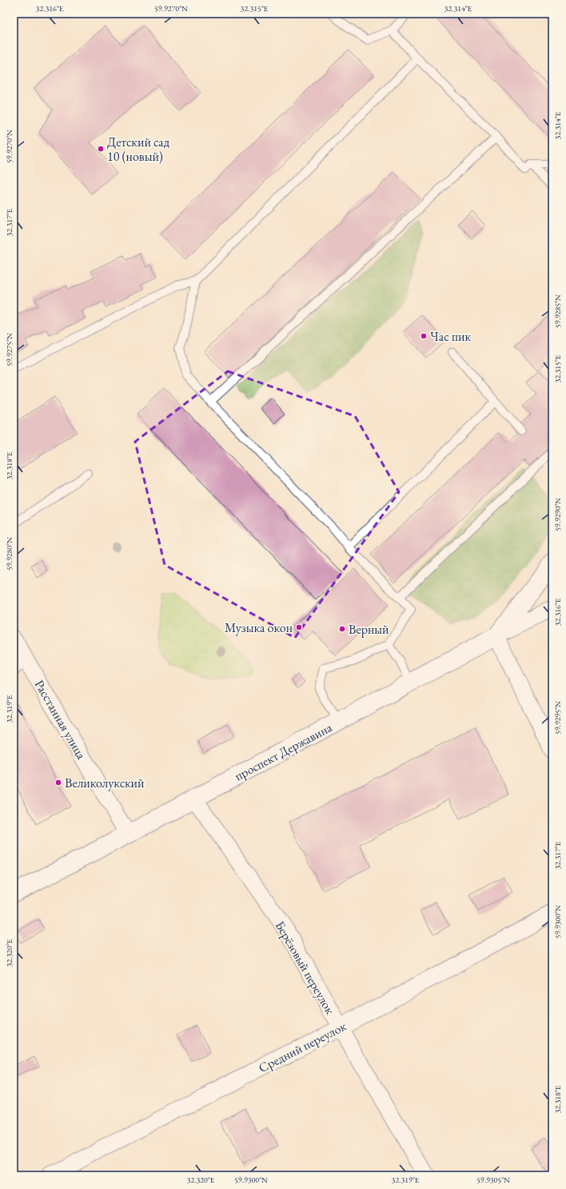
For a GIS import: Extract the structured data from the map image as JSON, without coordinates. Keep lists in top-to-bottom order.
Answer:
{
  "streets": {
    "main road": ["проспект Державина"],
    "street": ["Расстанная улица", "Берёзовый переулок", "Средний переулок"]
  },
  "crossings": [
    ["Расстанная улица", "проспект Державина"],
    ["проспект Державина", "Берёзовый переулок"],
    ["Берёзовый переулок", "Средний переулок"]
  ],
  "places": [
    "Детский сад 10 (новый)",
    "Час пик",
    "Музыка окон",
    "Верный",
    "Великолукский"
  ],
  "coordinates": [
    "32.316°E",
    "59.9270°N",
    "32.315°E",
    "32.314°E",
    "32.317°E",
    "59.9285°N",
    "59.9275°N",
    "32.318°E",
    "59.9290°N",
    "59.9280°N",
    "32.319°E",
    "59.9295°N",
    "59.9300°N",
    "32.320°E",
    "59.9305°N"
  ]
}
